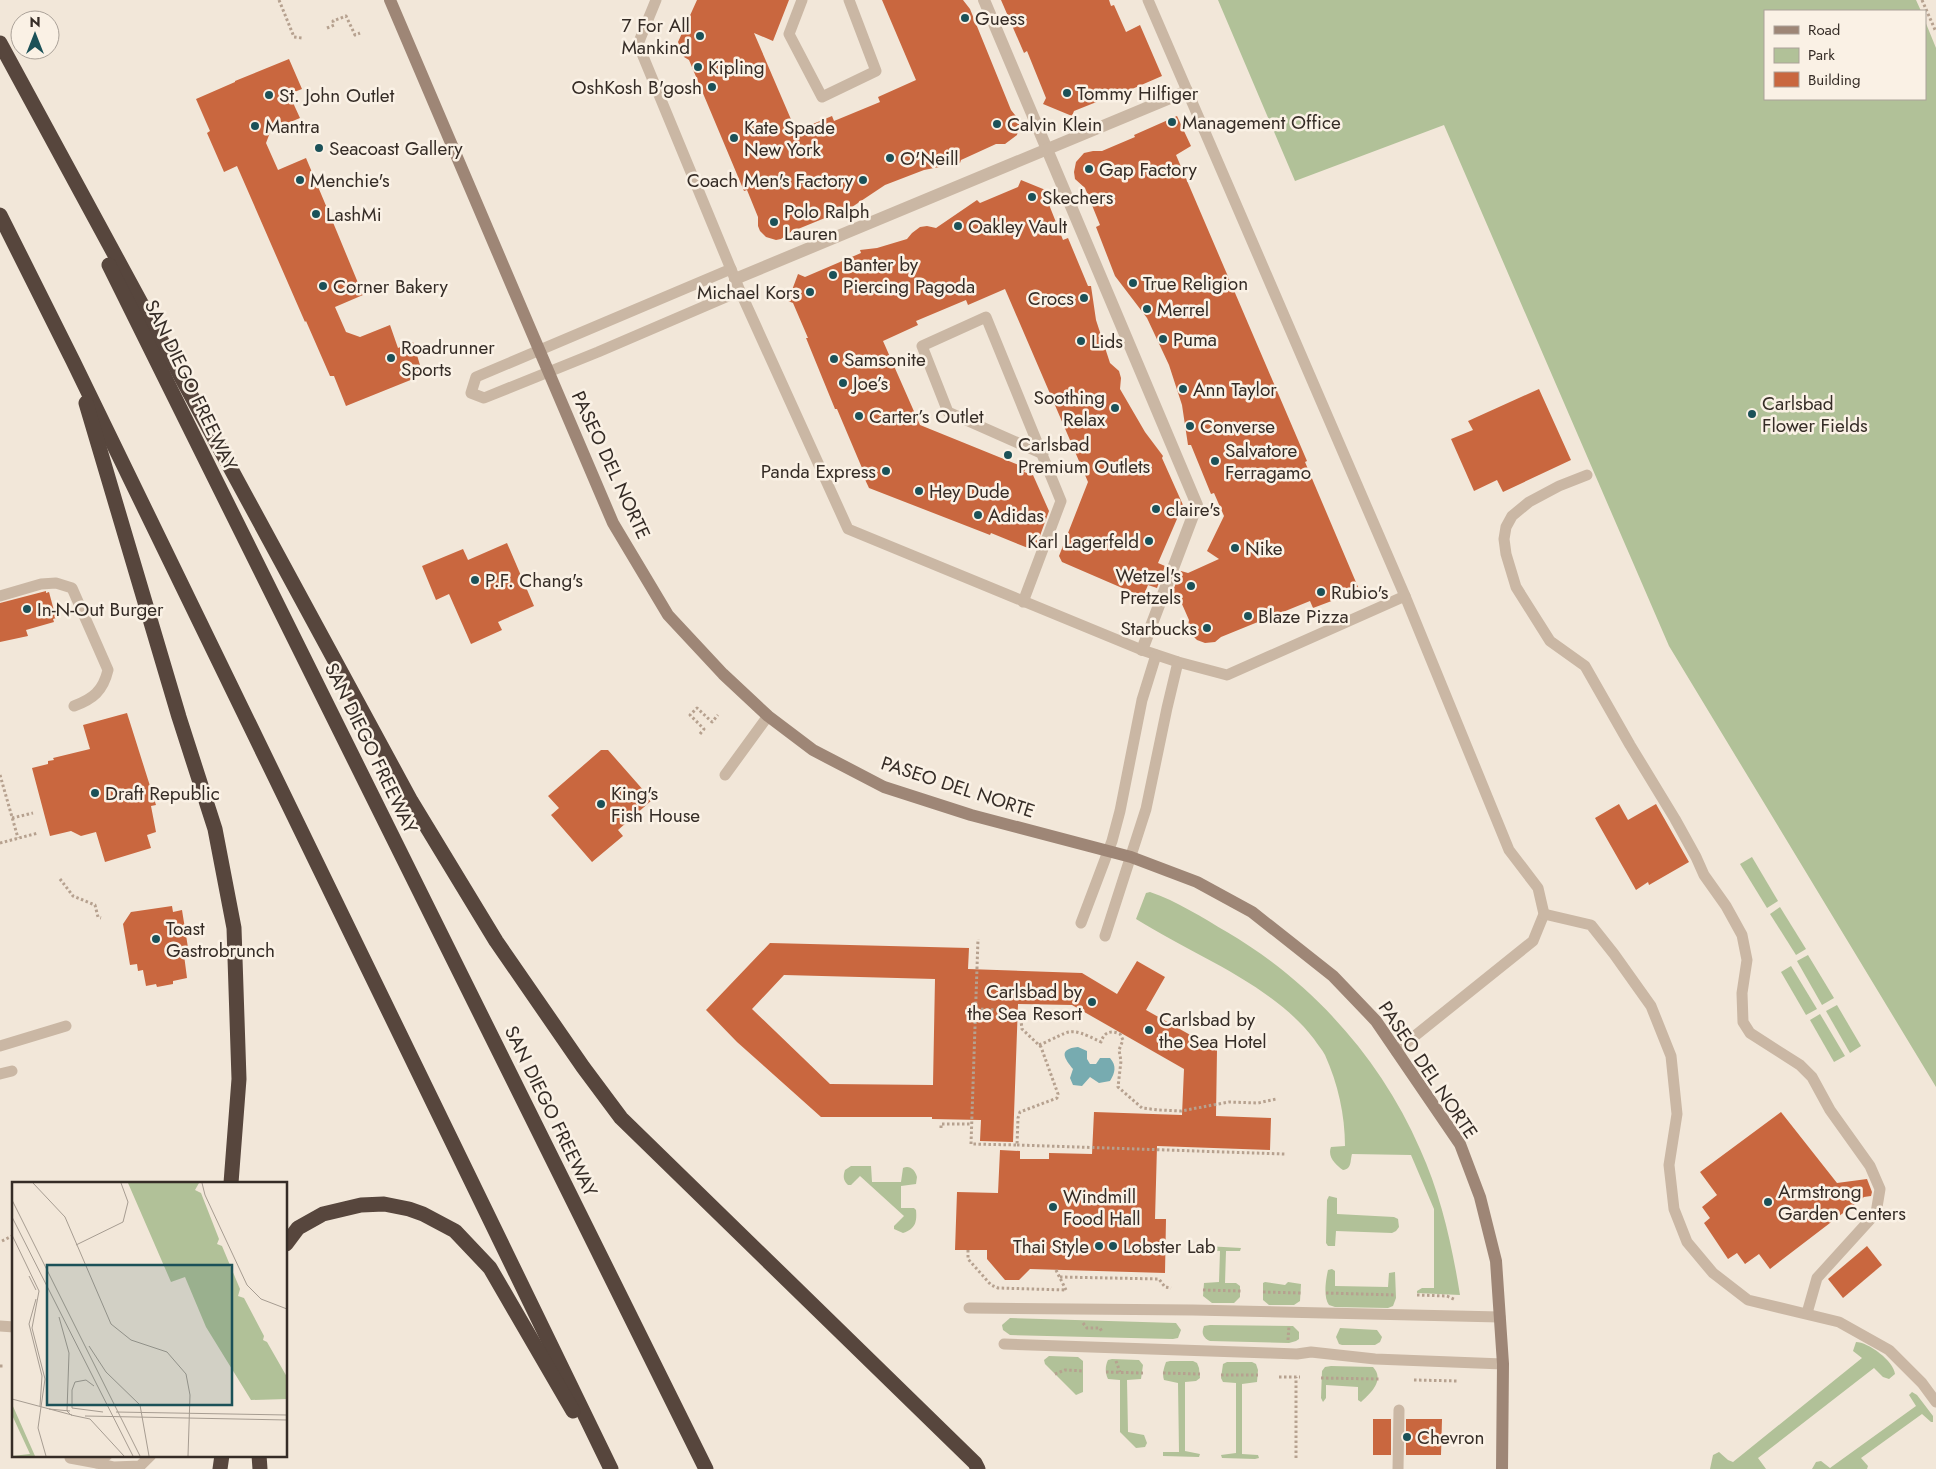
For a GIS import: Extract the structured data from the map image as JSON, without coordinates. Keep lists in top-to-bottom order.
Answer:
{
  "streets": {
    "highway": ["SAN DIEGO FREEWAY"],
    "main road": ["PASEO DEL NORTE"]
  },
  "places": [
    "Guess",
    "7 For All Mankind",
    "Kipling",
    "OshKosh B'gosh",
    "Tommy Hilfiger",
    "St. John Outlet",
    "Management Office",
    "Calvin Klein",
    "Mantra",
    "Kate Spade New York",
    "Seacoast Gallery",
    "O'Neill",
    "Gap Factory",
    "Menchie's",
    "Coach Men's Factory",
    "Skechers",
    "LashMi",
    "Polo Ralph Lauren",
    "Oakley Vault",
    "Banter by Piercing Pagoda",
    "True Religion",
    "Corner Bakery",
    "Michael Kors",
    "Crocs",
    "Merrel",
    "Puma",
    "Lids",
    "Roadrunner Sports",
    "Samsonite",
    "Joe’s",
    "Ann Taylor",
    "Soothing Relax",
    "Carlsbad Flower Fields",
    "Carter’s Outlet",
    "Converse",
    "Carlsbad Premium Outlets",
    "Salvatore Ferragamo",
    "Panda Express",
    "Hey Dude",
    "claire's",
    "Adidas",
    "Karl Lagerfeld",
    "Nike",
    "P.F. Chang's",
    "Wetzel's Pretzels",
    "Rubio's",
    "In-N-Out Burger",
    "Blaze Pizza",
    "Starbucks",
    "Draft Republic",
    "King's Fish House",
    "Toast Gastrobrunch",
    "Carlsbad by the Sea Resort",
    "Carlsbad by the Sea Hotel",
    "Armstrong Garden Centers",
    "Windmill Food Hall",
    "Thai Style",
    "Lobster Lab",
    "Chevron"
  ],
  "legend": ["Road", "Park", "Building"],
  "north": "top"
}
